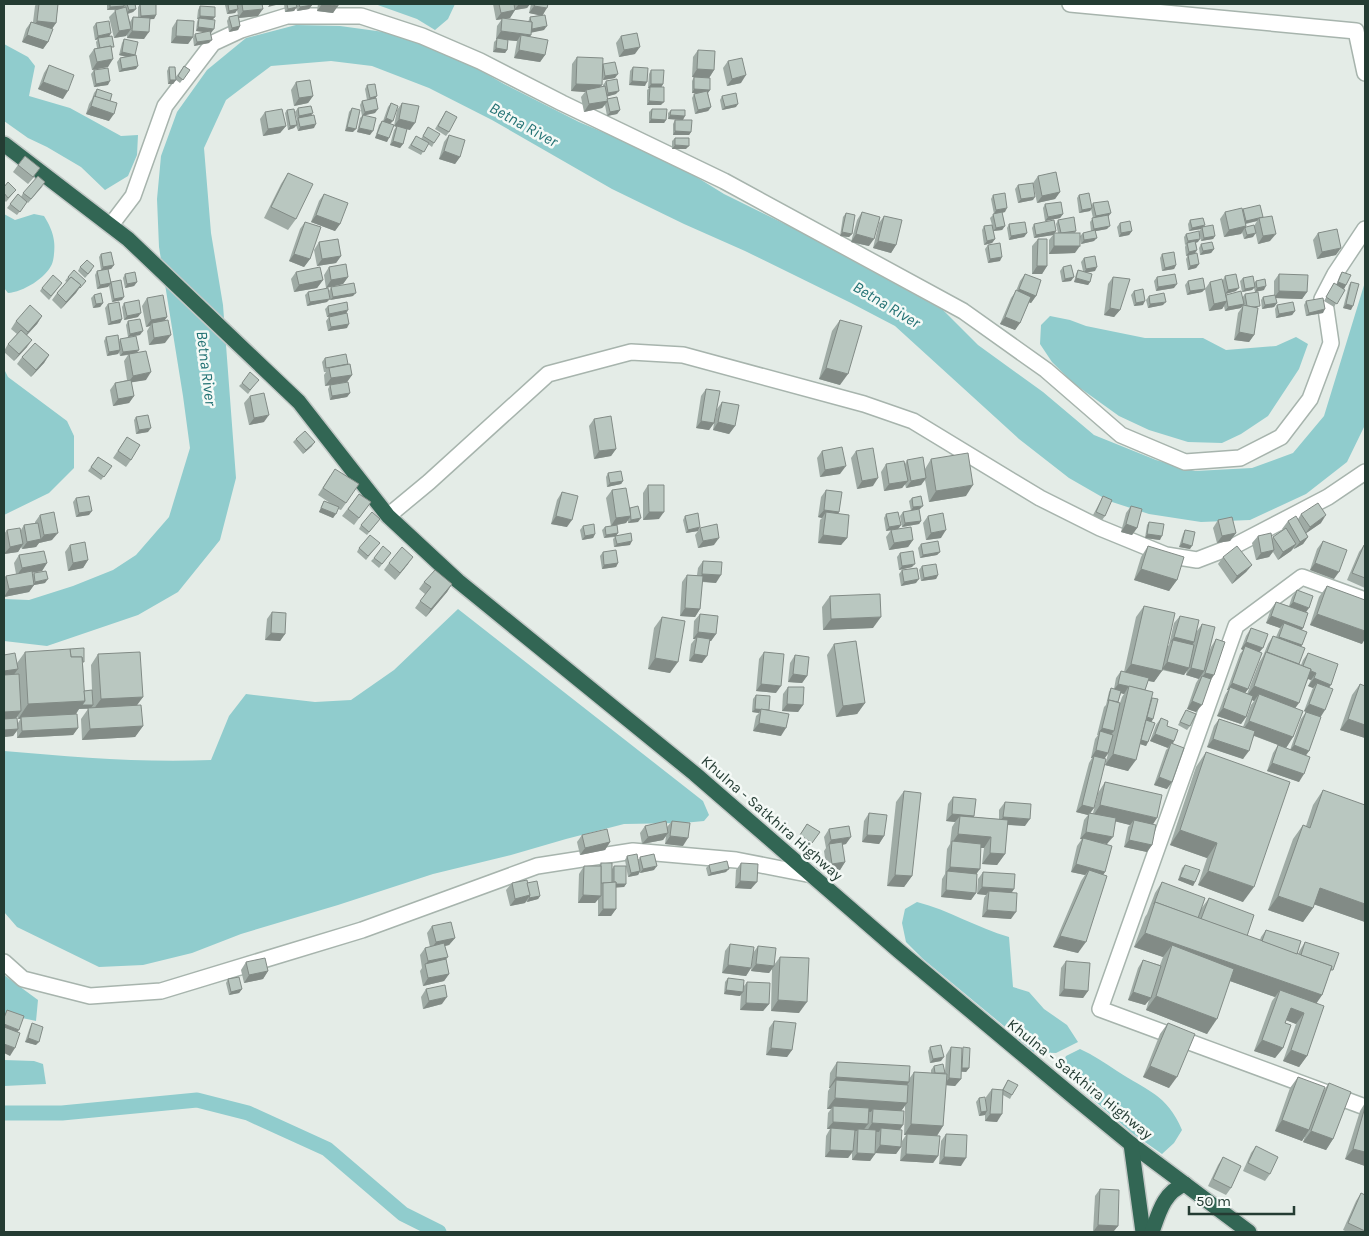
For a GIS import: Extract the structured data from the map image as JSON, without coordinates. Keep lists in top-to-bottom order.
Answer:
{
  "streets": {
    "highway": ["Khulna - Satkhira Highway"]
  },
  "water": ["Betna River"],
  "scale_bar": "50 m"
}
